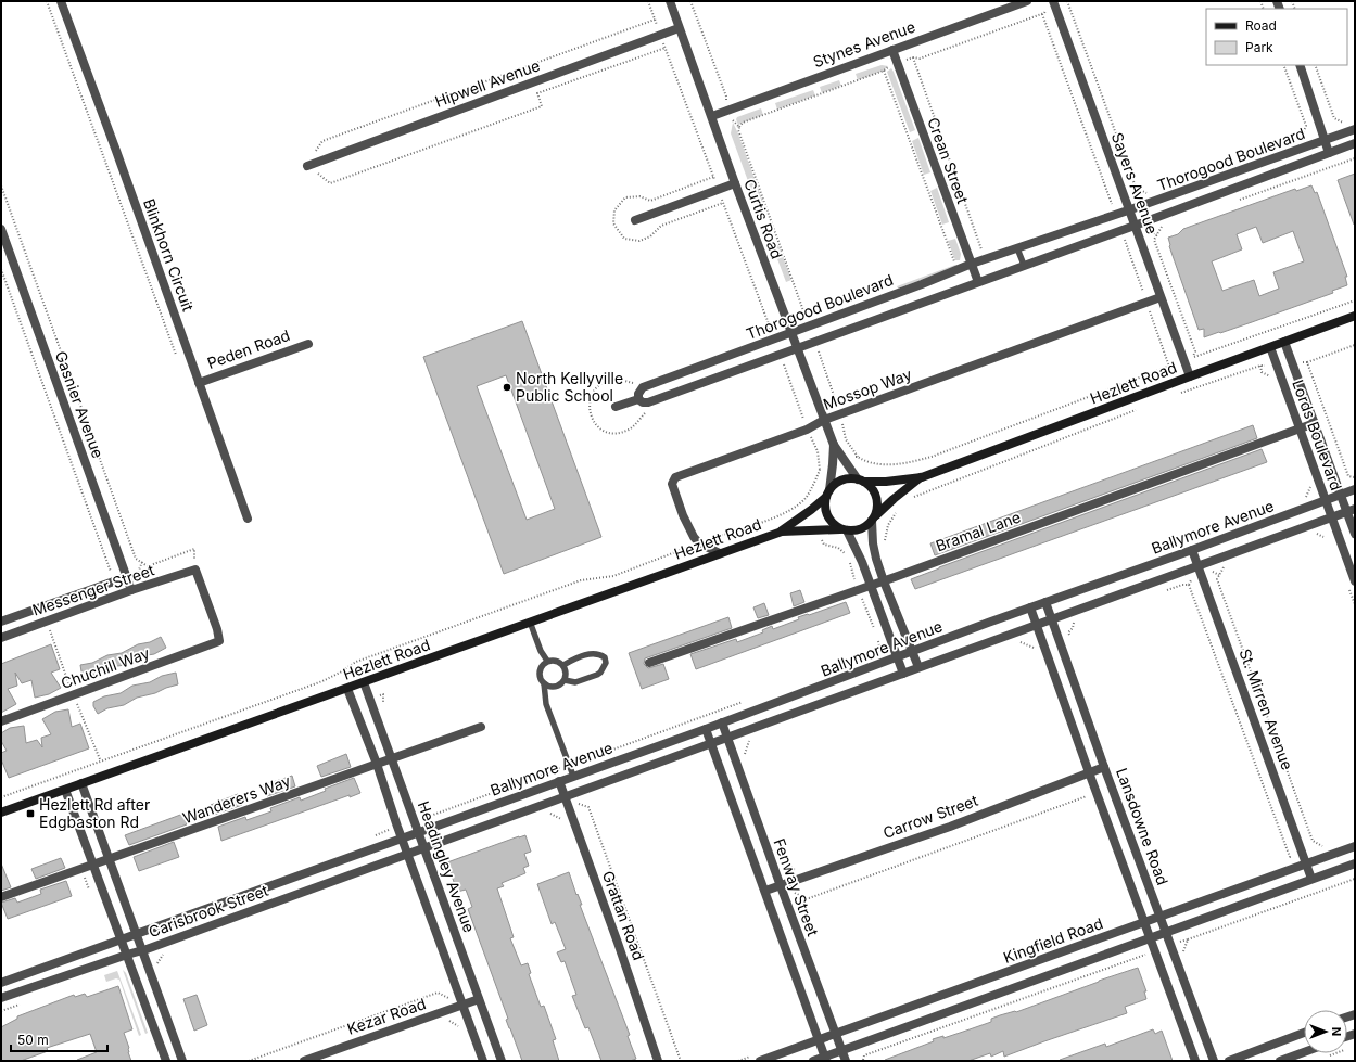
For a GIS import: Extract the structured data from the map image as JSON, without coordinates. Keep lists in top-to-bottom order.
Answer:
{
  "streets": {
    "main road": ["Hezlett Road"],
    "street": [
      "Stynes Avenue",
      "Hipwell Avenue",
      "Thorogood Boulevard",
      "Crean Street",
      "Sayers Avenue",
      "Curtis Road",
      "Blinkhorn Circuit",
      "Peden Road",
      "Mossop Way",
      "Gasnier Avenue",
      "Lords Boulevard",
      "Ballymore Avenue",
      "Bramal Lane",
      "Messenger Street",
      "Chuchill Way",
      "St. Mirren Avenue",
      "Wanderers Way",
      "Carrow Street",
      "Lansdowne Road",
      "Headingley Avenue",
      "Fenway Street",
      "Carisbrook Street",
      "Grattan Road",
      "Kingfield Road",
      "Kezar Road"
    ]
  },
  "crossings": [
    ["Stynes Avenue", "Crean Street"],
    ["Stynes Avenue", "Curtis Road"],
    ["Hipwell Avenue", "Curtis Road"],
    ["Thorogood Boulevard", "Crean Street"],
    ["Thorogood Boulevard", "Sayers Avenue"],
    ["Thorogood Boulevard", "Curtis Road"],
    ["Sayers Avenue", "Hezlett Road"],
    ["Sayers Avenue", "Mossop Way"],
    ["Curtis Road", "Hezlett Road"],
    ["Curtis Road", "Mossop Way"],
    ["Blinkhorn Circuit", "Peden Road"],
    ["Hezlett Road", "Lords Boulevard"],
    ["Hezlett Road", "Headingley Avenue"],
    ["Gasnier Avenue", "Messenger Street"],
    ["Lords Boulevard", "Ballymore Avenue"],
    ["Lords Boulevard", "Bramal Lane"],
    ["Ballymore Avenue", "St. Mirren Avenue"],
    ["Ballymore Avenue", "Lansdowne Road"],
    ["Ballymore Avenue", "Headingley Avenue"],
    ["Ballymore Avenue", "Fenway Street"],
    ["Ballymore Avenue", "Carisbrook Street"],
    ["Ballymore Avenue", "Grattan Road"],
    ["Messenger Street", "Chuchill Way"],
    ["St. Mirren Avenue", "Kingfield Road"],
    ["Wanderers Way", "Headingley Avenue"],
    ["Carrow Street", "Lansdowne Road"],
    ["Carrow Street", "Fenway Street"],
    ["Lansdowne Road", "Kingfield Road"],
    ["Headingley Avenue", "Carisbrook Street"],
    ["Headingley Avenue", "Kezar Road"],
    ["Fenway Street", "Kingfield Road"]
  ],
  "places": {
    "other": ["North Kellyville Public School"],
    "transit": ["Hezlett Rd after Edgbaston Rd"]
  },
  "legend": ["Road", "Park"],
  "scale_bar": "50 m",
  "north": "right"
}
